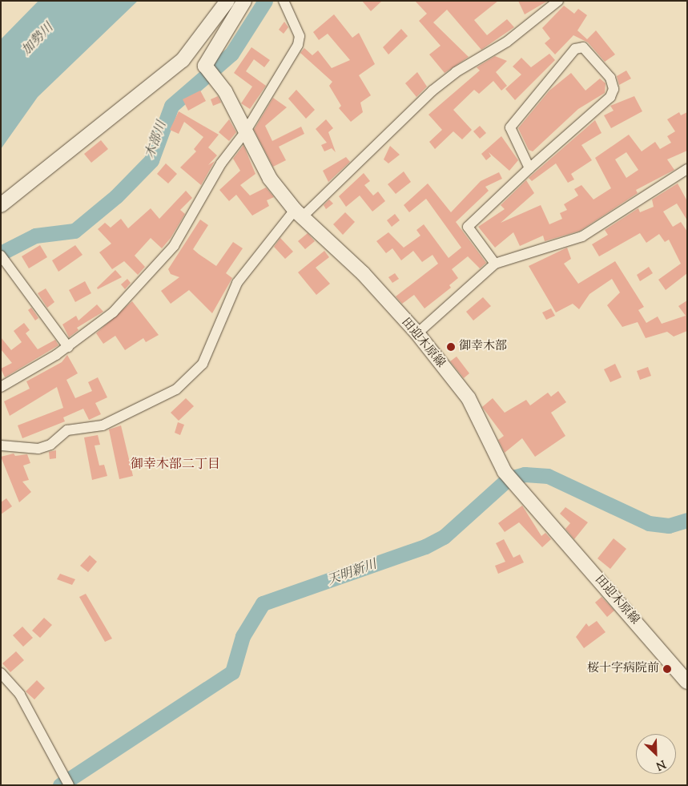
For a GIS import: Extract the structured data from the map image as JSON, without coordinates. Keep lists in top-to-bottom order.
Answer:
{
  "streets": {
    "main road": ["田迎木原線"]
  },
  "districts": ["御幸木部二丁目"],
  "water": ["加勢川", "木部川", "天明新川"],
  "places": ["御幸木部", "桜十字病院前"],
  "north": "bottom right"
}
